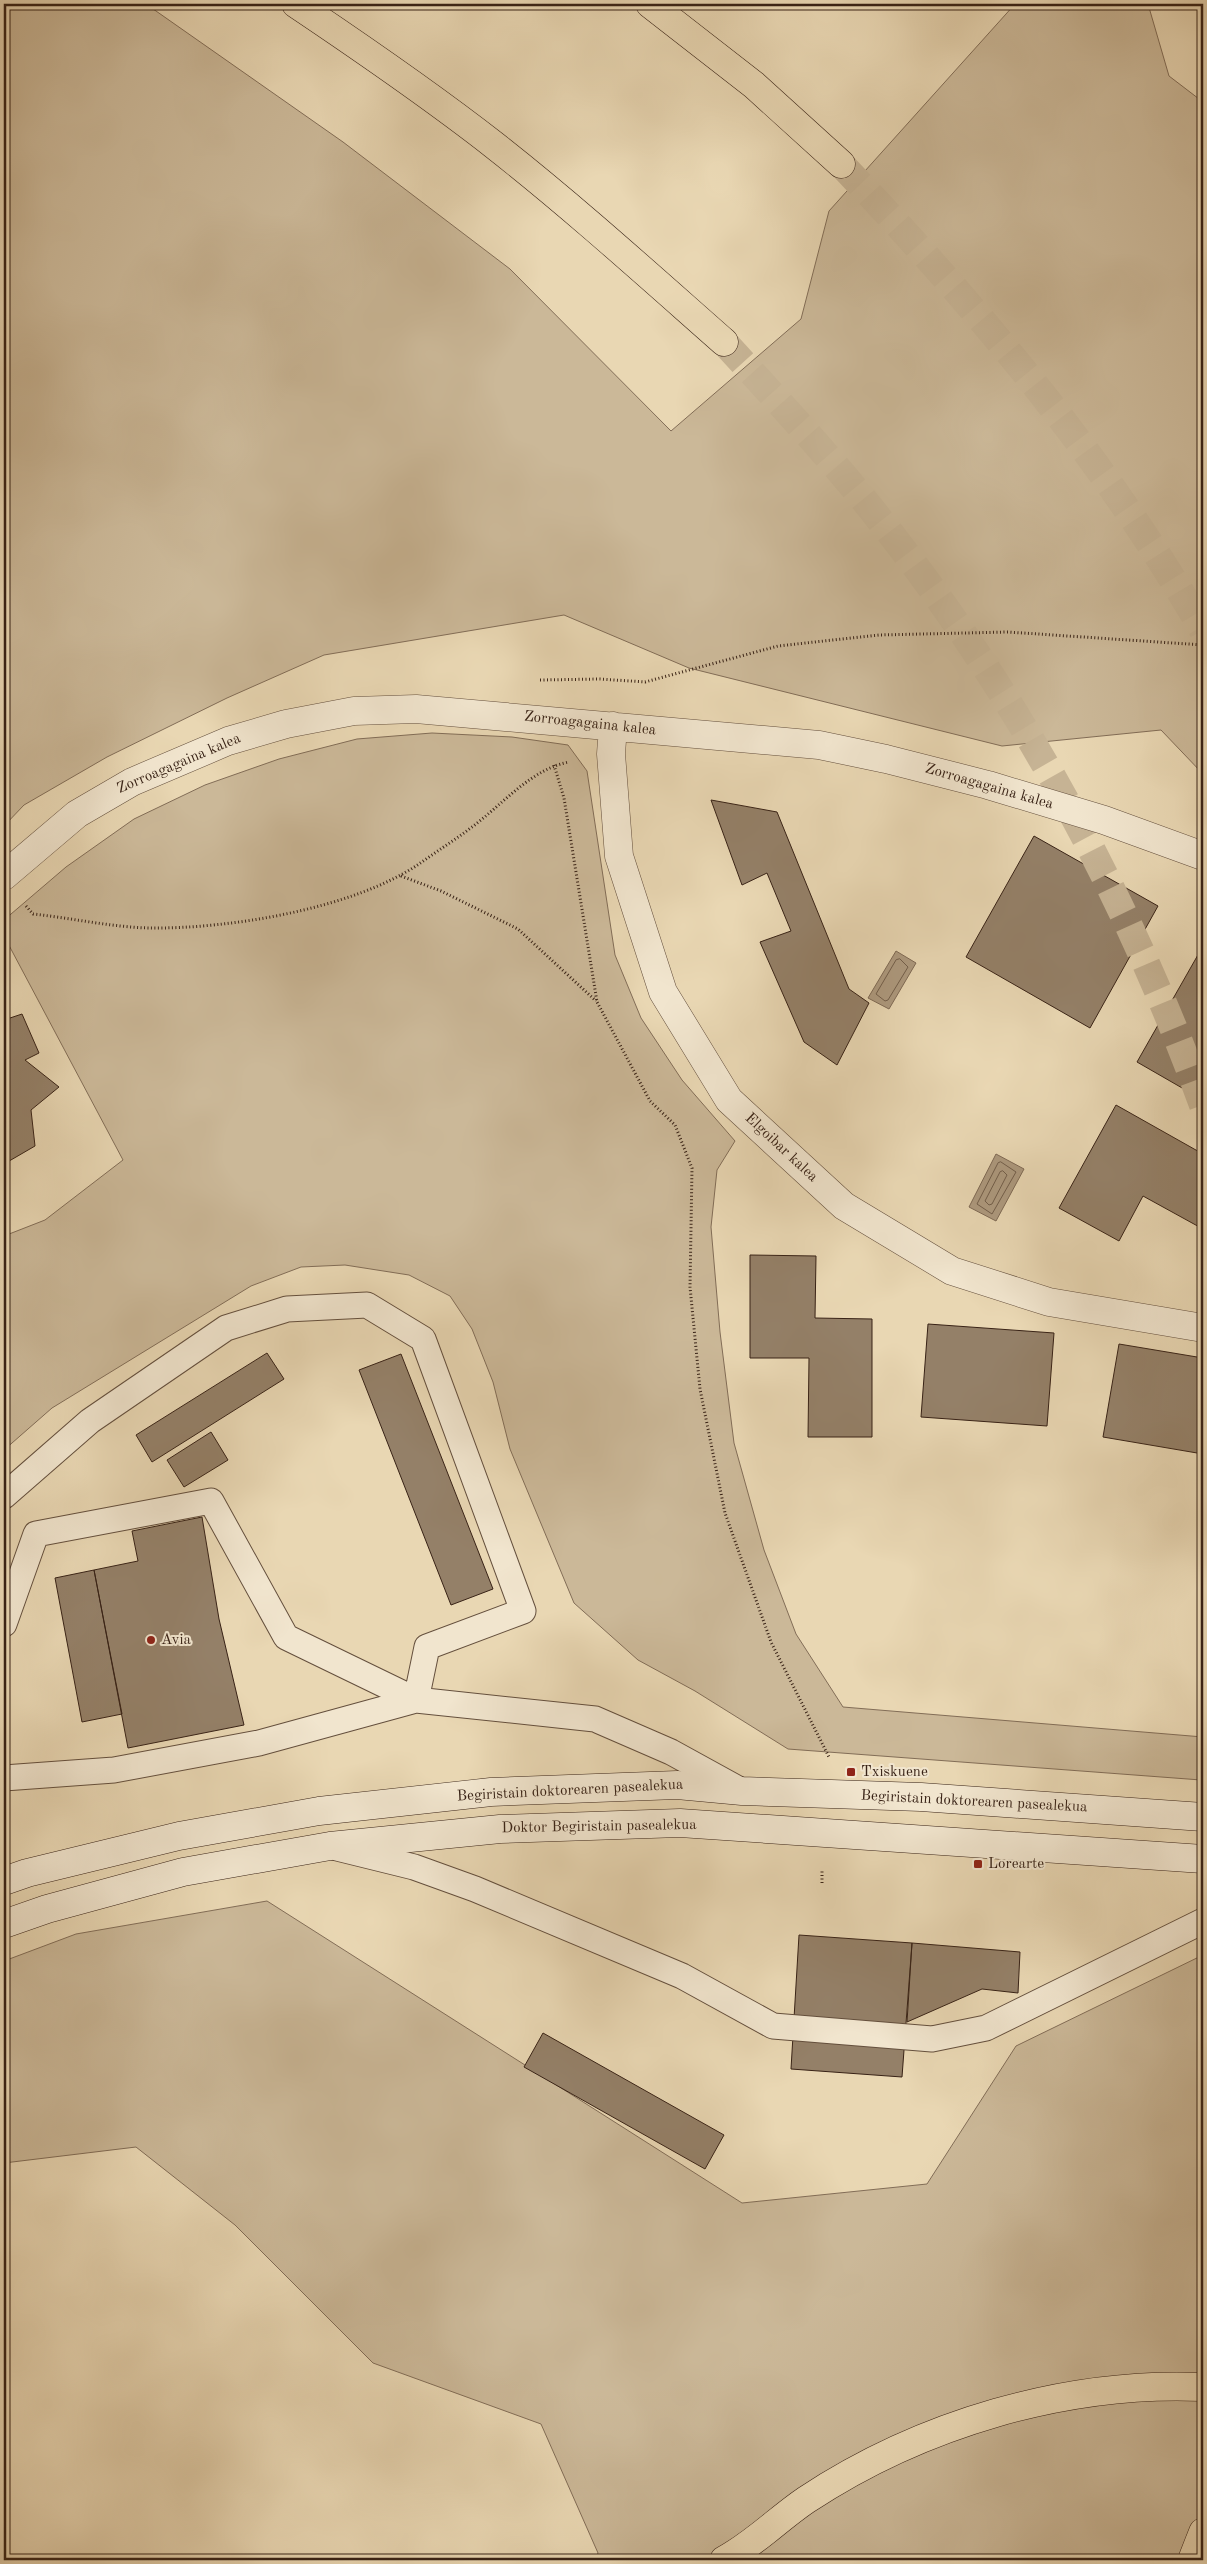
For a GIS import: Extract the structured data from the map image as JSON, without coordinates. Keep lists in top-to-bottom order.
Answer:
{
  "streets": {
    "main road": [
      "Zorroagagaina kalea",
      "Elgoibar kalea",
      "Begiristain doktorearen pasealekua",
      "Doktor Begiristain pasealekua"
    ]
  },
  "crossings": [
    ["Zorroagagaina kalea", "Elgoibar kalea"]
  ],
  "places": {
    "other": ["Avia"],
    "transit": ["Txiskuene", "Lorearte"]
  }
}
